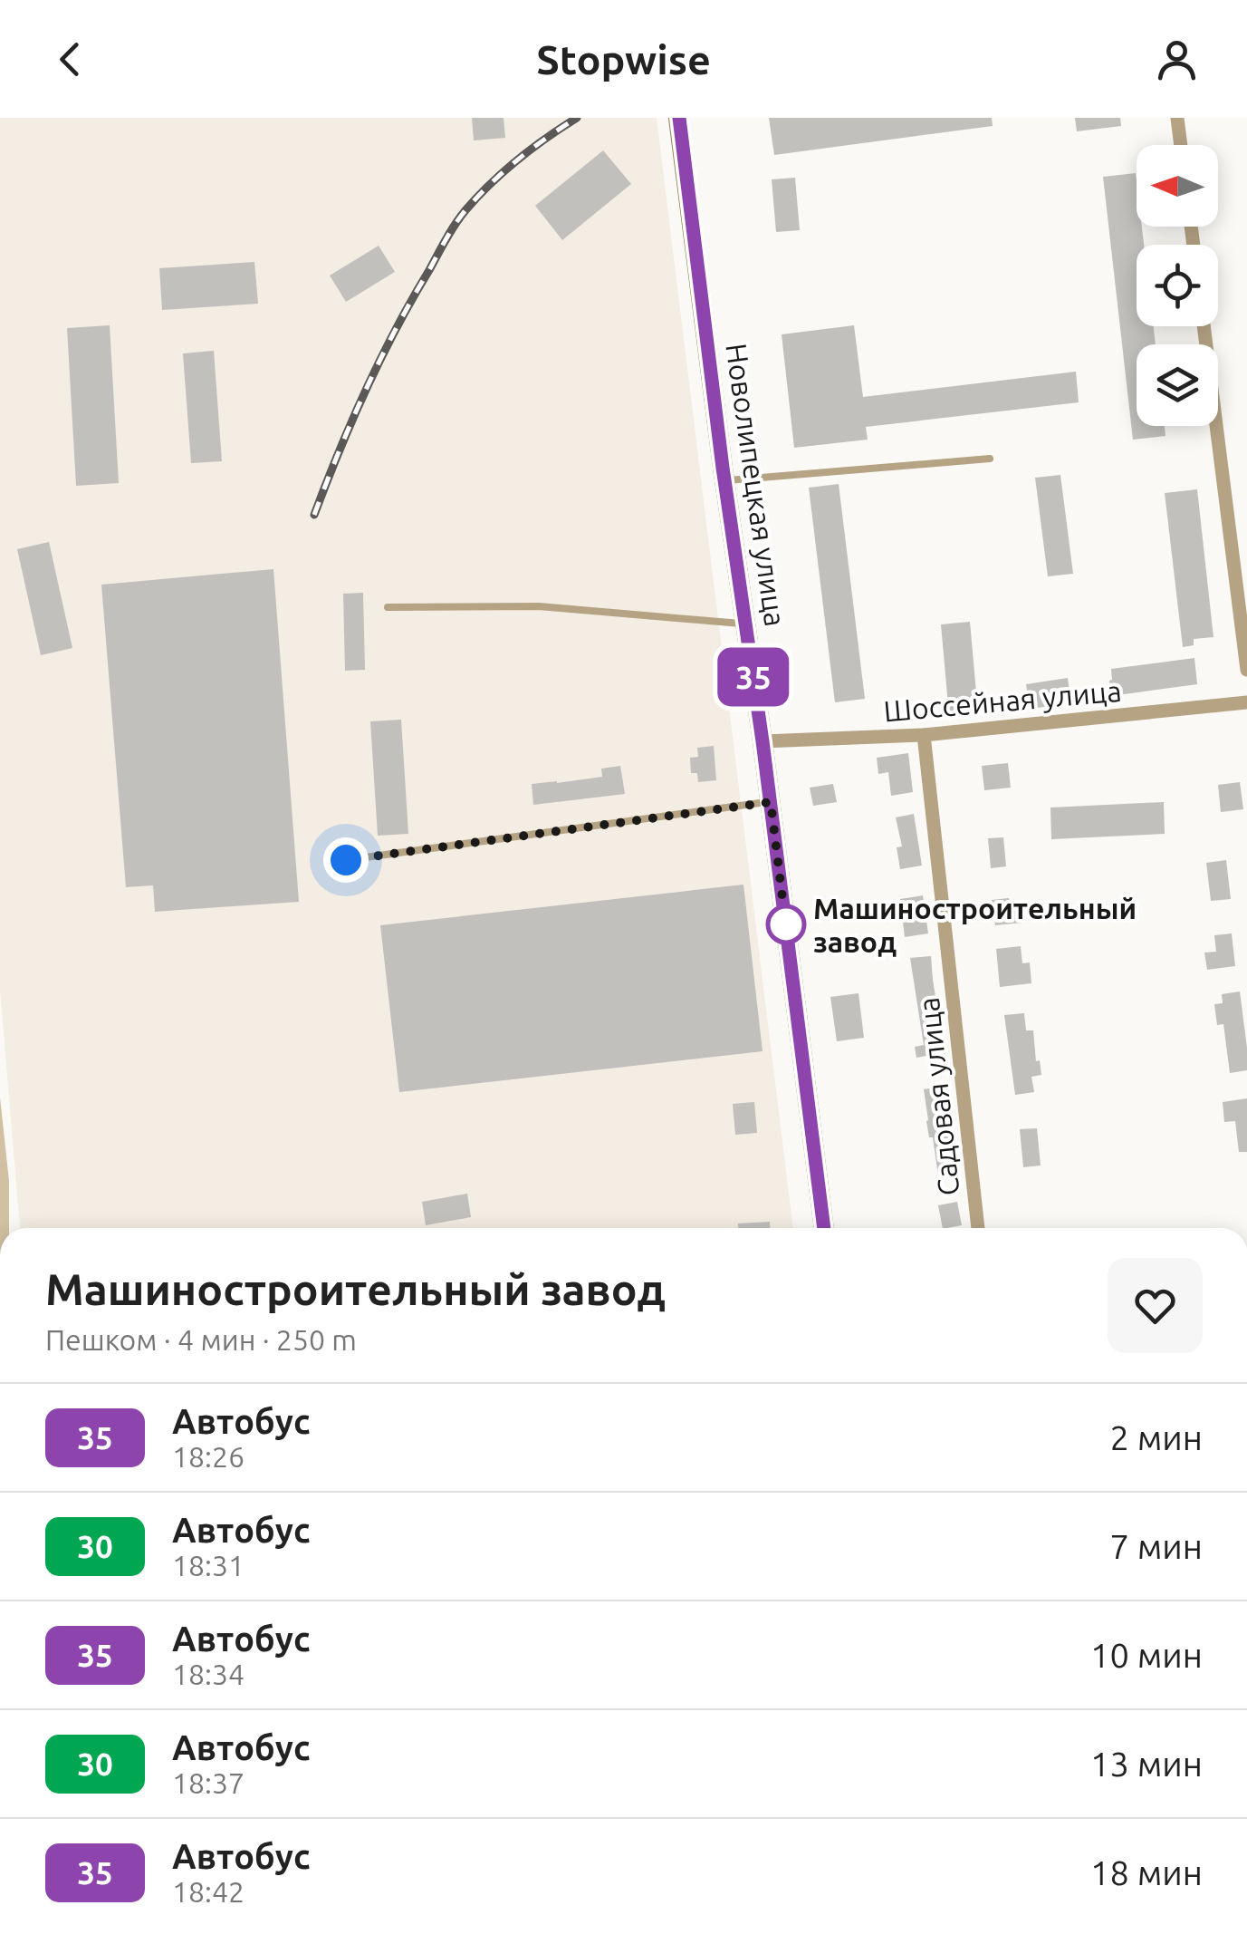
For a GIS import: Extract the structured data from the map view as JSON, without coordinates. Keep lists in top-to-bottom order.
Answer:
{
  "streets": {
    "street": ["Новолипецкая улица", "Шоссейная улица", "Садовая улица"]
  },
  "crossings": [
    ["Новолипецкая улица", "Шоссейная улица"],
    ["Шоссейная улица", "Садовая улица"]
  ],
  "places": ["Машиностроительный завод"],
  "lines": ["bus line 35"],
  "north": "left",
  "page": {
    "header": "Stopwise",
    "on_map": "35",
    "heading": ["Машиностроительный завод", "Пешком · 4 мин · 250 m"],
    "list": [
      {
        "mark": "35",
        "name": "Автобус",
        "note": "18:26",
        "value": "2 мин"
      },
      {
        "mark": "30",
        "name": "Автобус",
        "note": "18:31",
        "value": "7 мин"
      },
      {
        "mark": "35",
        "name": "Автобус",
        "note": "18:34",
        "value": "10 мин"
      },
      {
        "mark": "30",
        "name": "Автобус",
        "note": "18:37",
        "value": "13 мин"
      },
      {
        "mark": "35",
        "name": "Автобус",
        "note": "18:42",
        "value": "18 мин"
      }
    ]
  }
}
